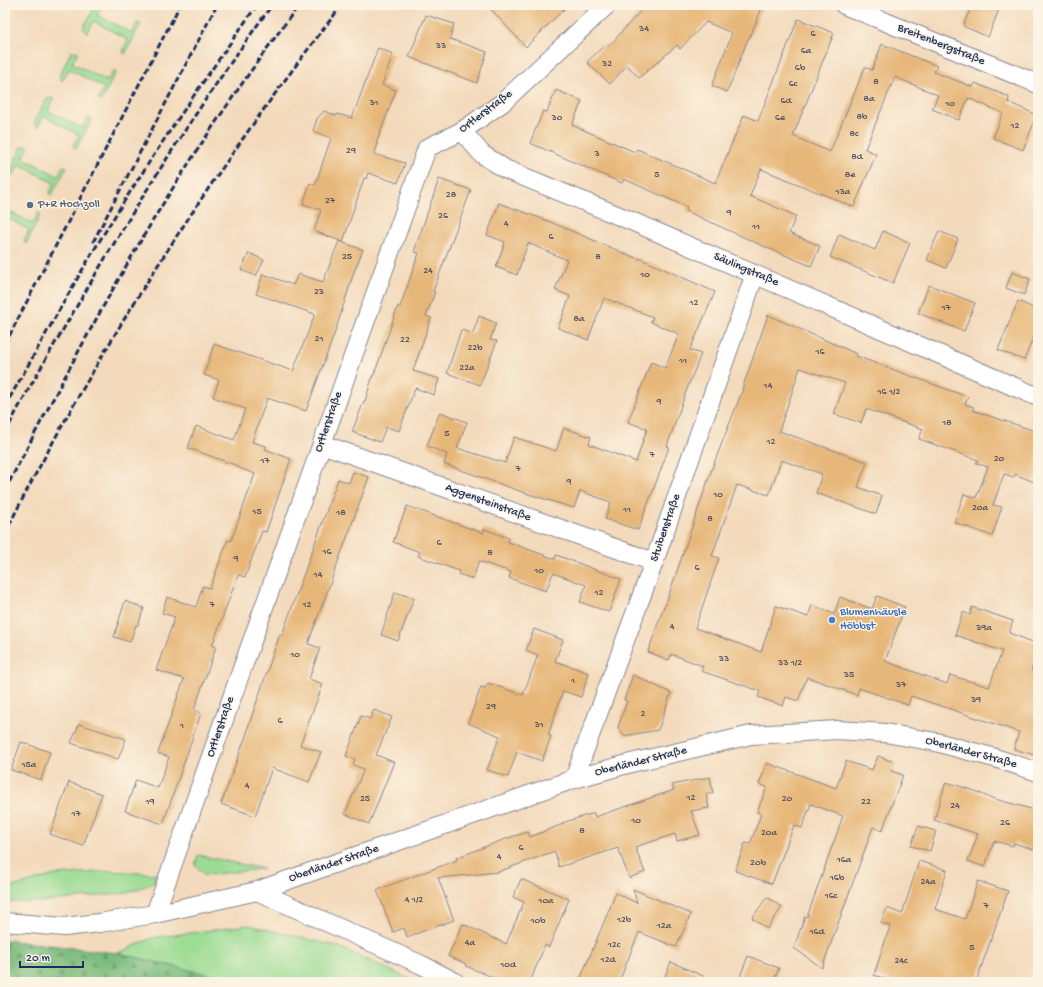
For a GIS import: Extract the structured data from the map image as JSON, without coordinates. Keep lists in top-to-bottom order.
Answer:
{
  "streets": {
    "street": [
      "Breitenbergstraße",
      "Ortlerstraße",
      "Säulingstraße",
      "Aggensteinstraße",
      "Stuibenstraße",
      "Oberländer Straße"
    ]
  },
  "crossings": [
    ["Ortlerstraße", "Säulingstraße"],
    ["Ortlerstraße", "Aggensteinstraße"],
    ["Ortlerstraße", "Oberländer Straße"],
    ["Säulingstraße", "Stuibenstraße"],
    ["Aggensteinstraße", "Stuibenstraße"],
    ["Stuibenstraße", "Oberländer Straße"]
  ],
  "places": ["P+R Hochzoll", "Blumenhäusle Höbbst"],
  "house_numbers": [
    "34",
    "6",
    "33",
    "6a",
    "32",
    "6b",
    "8",
    "6c",
    "8a",
    "6d",
    "31",
    "10",
    "8b",
    "30",
    "6e",
    "12",
    "8c",
    "29",
    "3",
    "8d",
    "5",
    "8e",
    "13a",
    "28",
    "27",
    "9",
    "26",
    "4",
    "11",
    "6",
    "25",
    "8",
    "24",
    "10",
    "23",
    "12",
    "17",
    "8a",
    "21",
    "22",
    "22b",
    "16",
    "11",
    "22a",
    "14",
    "16 1/2",
    "9",
    "18",
    "5",
    "12",
    "7",
    "20",
    "17",
    "7",
    "9",
    "10",
    "20a",
    "11",
    "15",
    "18",
    "8",
    "6",
    "16",
    "8",
    "9",
    "6",
    "10",
    "14",
    "12",
    "7",
    "12",
    "4",
    "39a",
    "10",
    "33",
    "33 1/2",
    "35",
    "1",
    "37",
    "39",
    "29",
    "2",
    "6",
    "31",
    "1",
    "15a",
    "4",
    "12",
    "25",
    "20",
    "19",
    "22",
    "24",
    "17",
    "10",
    "26",
    "8",
    "20a",
    "6",
    "4",
    "16a",
    "20b",
    "16b",
    "24a",
    "16c",
    "4 1/2",
    "10a",
    "7",
    "12b",
    "10b",
    "12a",
    "16d",
    "4a",
    "12c",
    "5",
    "12d",
    "24c",
    "10d"
  ],
  "scale_bar": "20 m"
}
